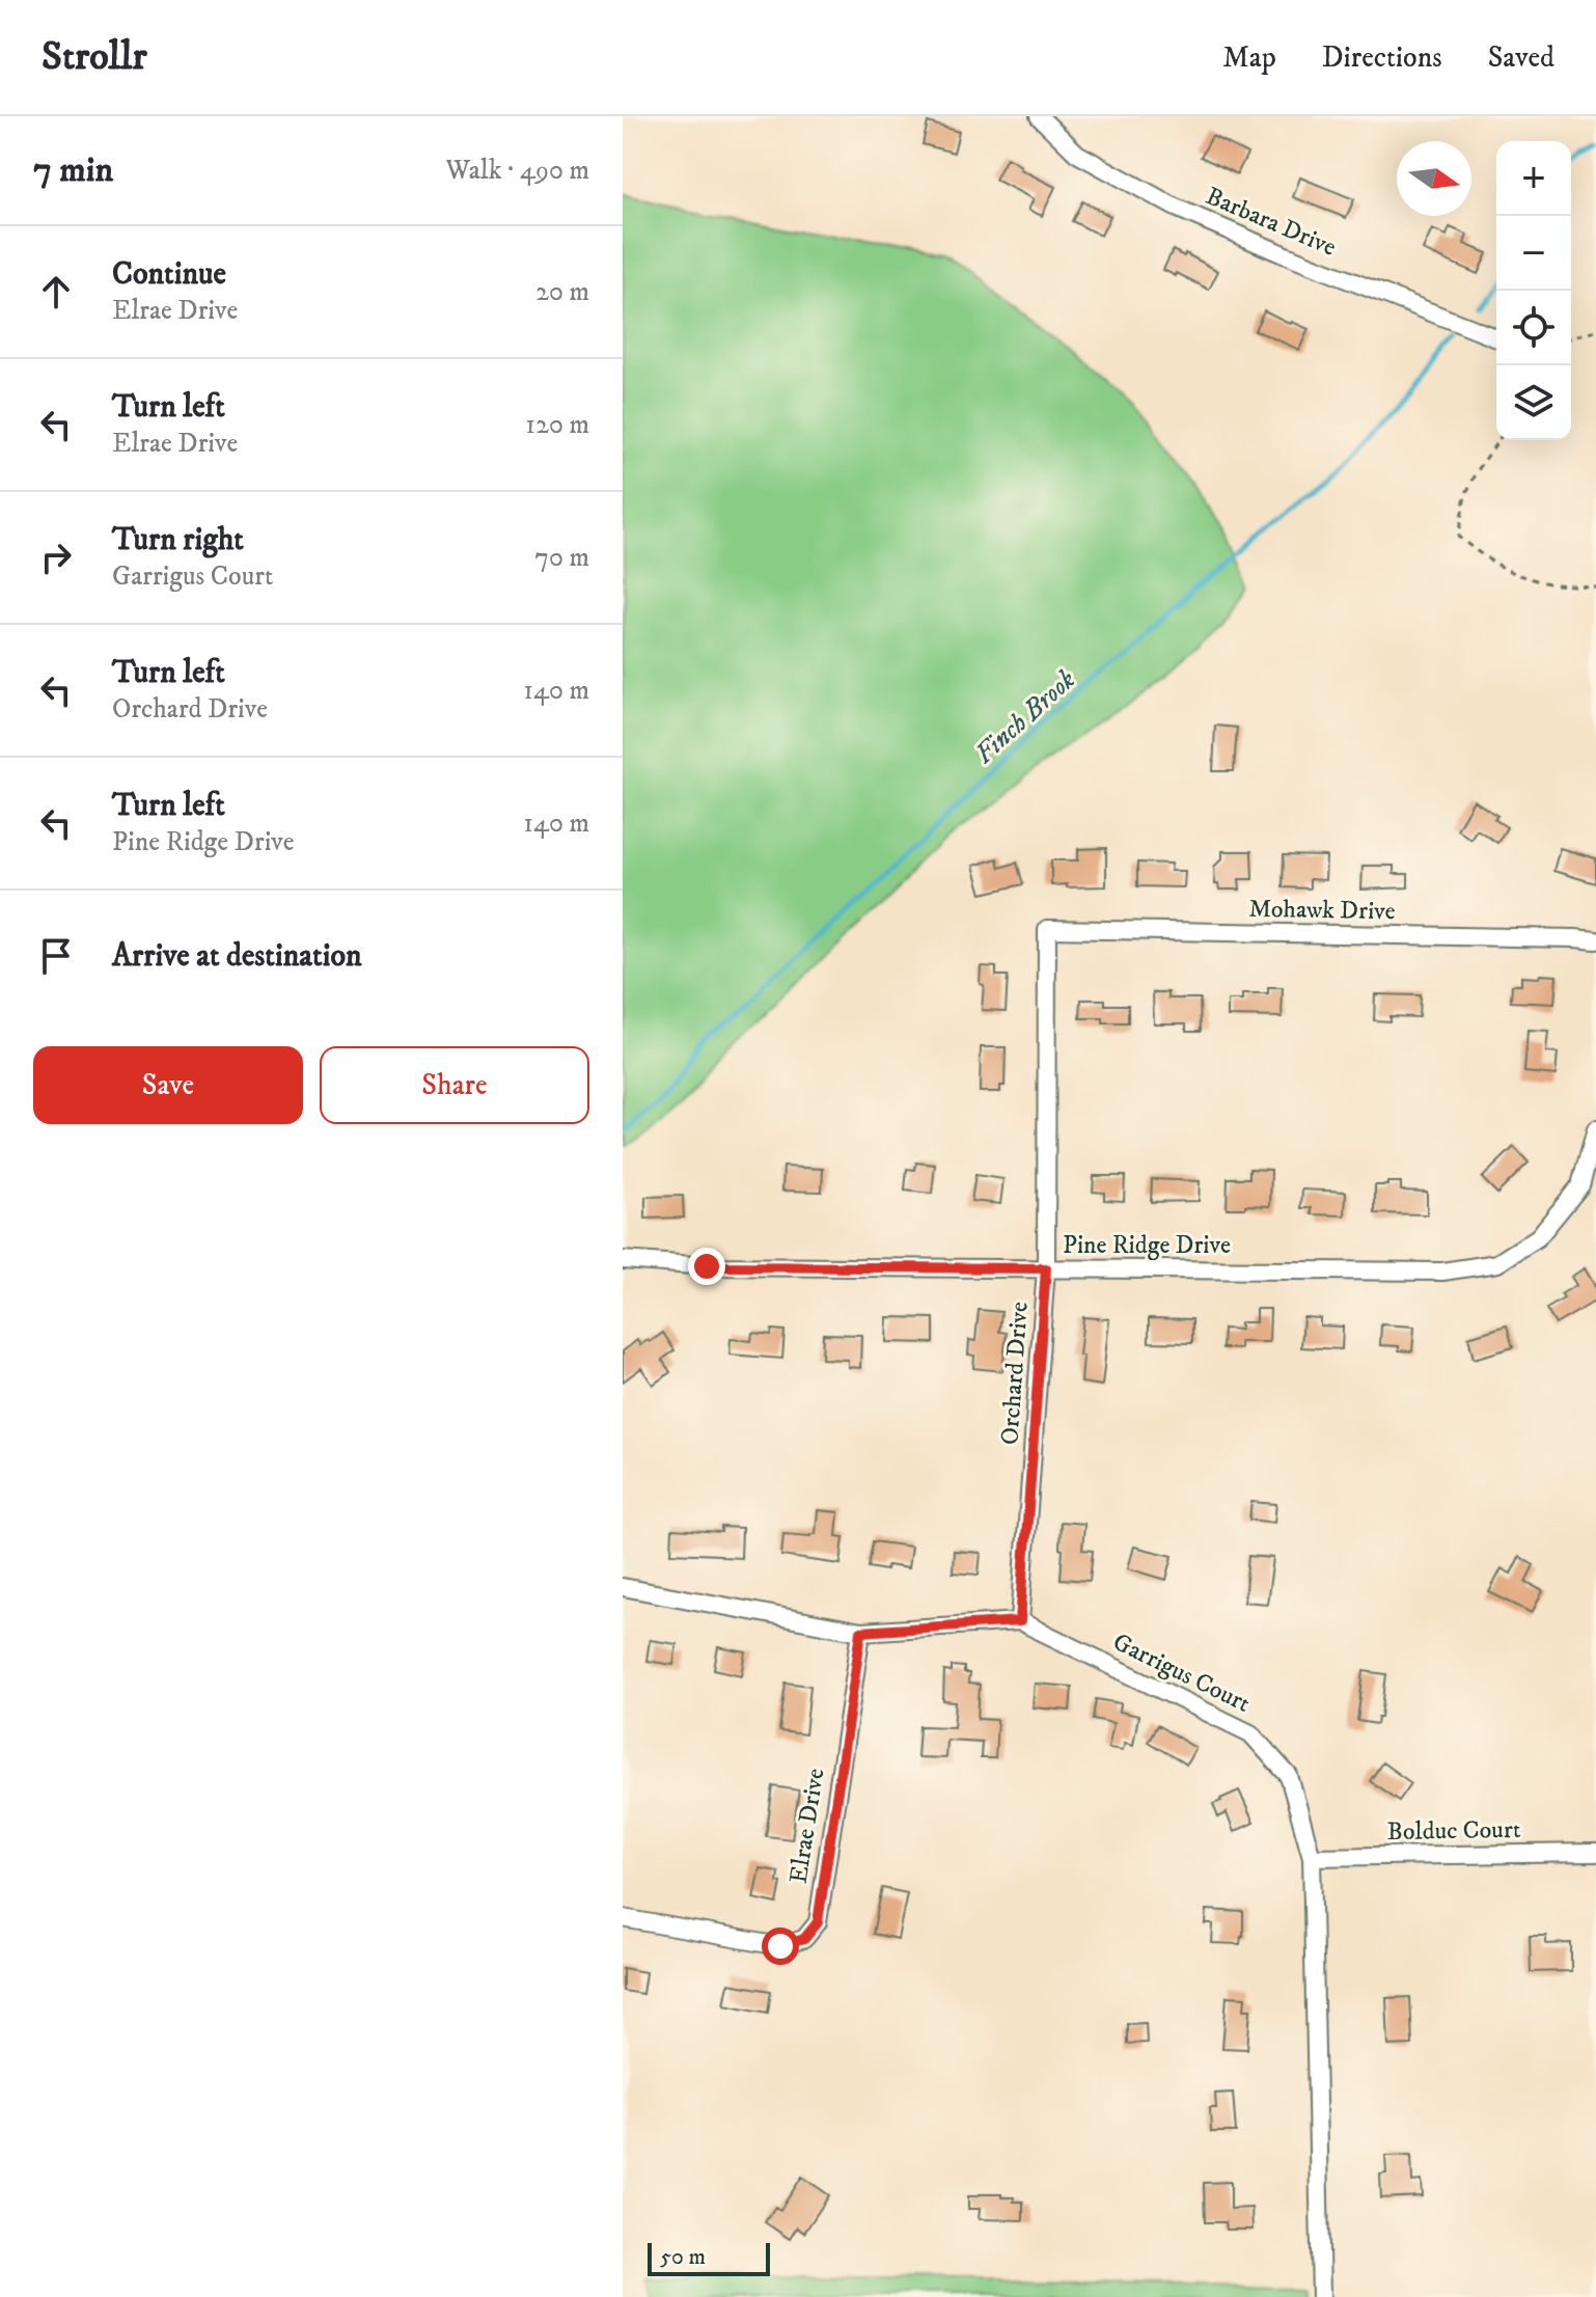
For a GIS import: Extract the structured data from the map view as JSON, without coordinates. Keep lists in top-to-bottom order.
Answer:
{
  "streets": {
    "street": [
      "Barbara Drive",
      "Mohawk Drive",
      "Pine Ridge Drive",
      "Orchard Drive",
      "Garrigus Court",
      "Elrae Drive",
      "Bolduc Court"
    ]
  },
  "crossings": [
    ["Mohawk Drive", "Orchard Drive"],
    ["Pine Ridge Drive", "Orchard Drive"],
    ["Orchard Drive", "Garrigus Court"],
    ["Garrigus Court", "Elrae Drive"],
    ["Garrigus Court", "Bolduc Court"]
  ],
  "water": ["Finch Brook"],
  "scale_bar": "50 m",
  "north": "right",
  "page": {
    "header": "Strollr",
    "nav": ["Map", "Directions", "Saved"],
    "heading": ["7 min", "Walk · 490 m"],
    "map_buttons": ["+", "−"],
    "list": [
      ["Continue", "Elrae Drive", "20 m"],
      ["Turn left", "Elrae Drive", "120 m"],
      ["Turn right", "Garrigus Court", "70 m"],
      ["Turn left", "Orchard Drive", "140 m"],
      ["Turn left", "Pine Ridge Drive", "140 m"],
      "Arrive at destination"
    ],
    "buttons": ["Save", "Share"],
    "scale": "50 m"
  }
}
